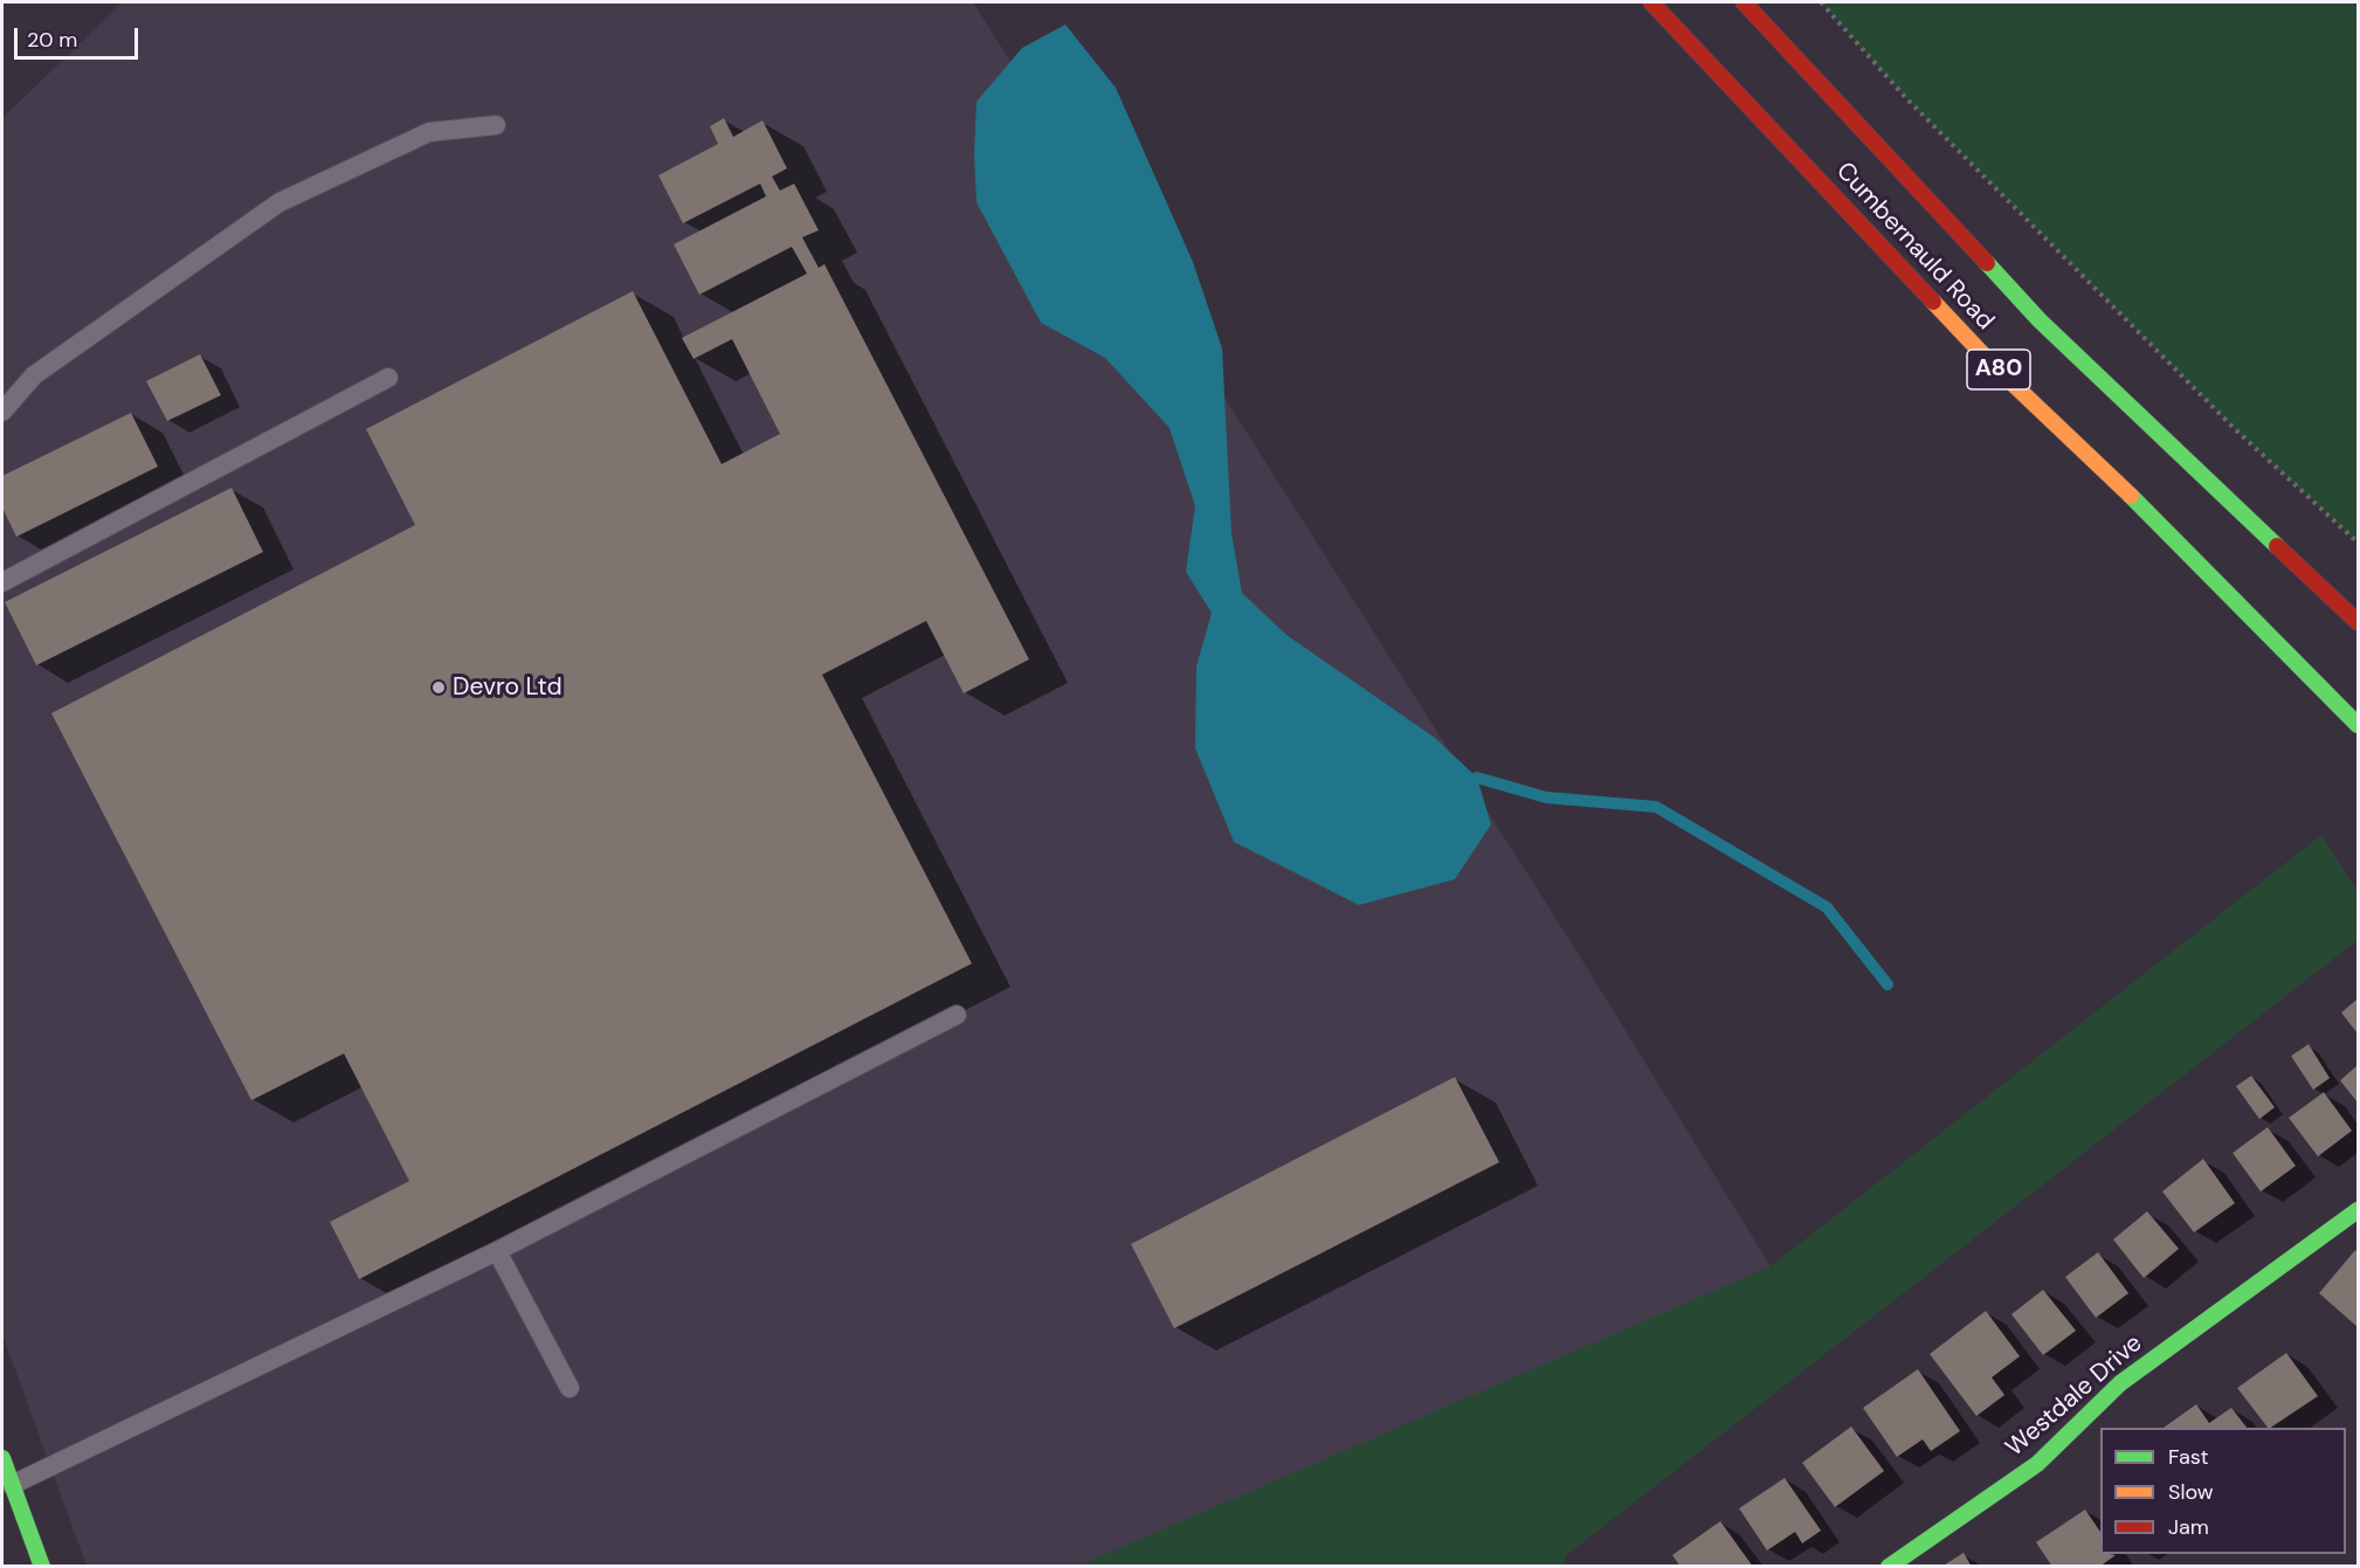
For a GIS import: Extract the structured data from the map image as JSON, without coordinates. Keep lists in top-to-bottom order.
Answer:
{
  "streets": {
    "main road": ["Cumbernauld Road", "A80", "Westdale Drive"]
  },
  "places": ["Devro Ltd"],
  "legend": ["Fast", "Slow", "Jam"],
  "scale_bar": "20 m"
}
